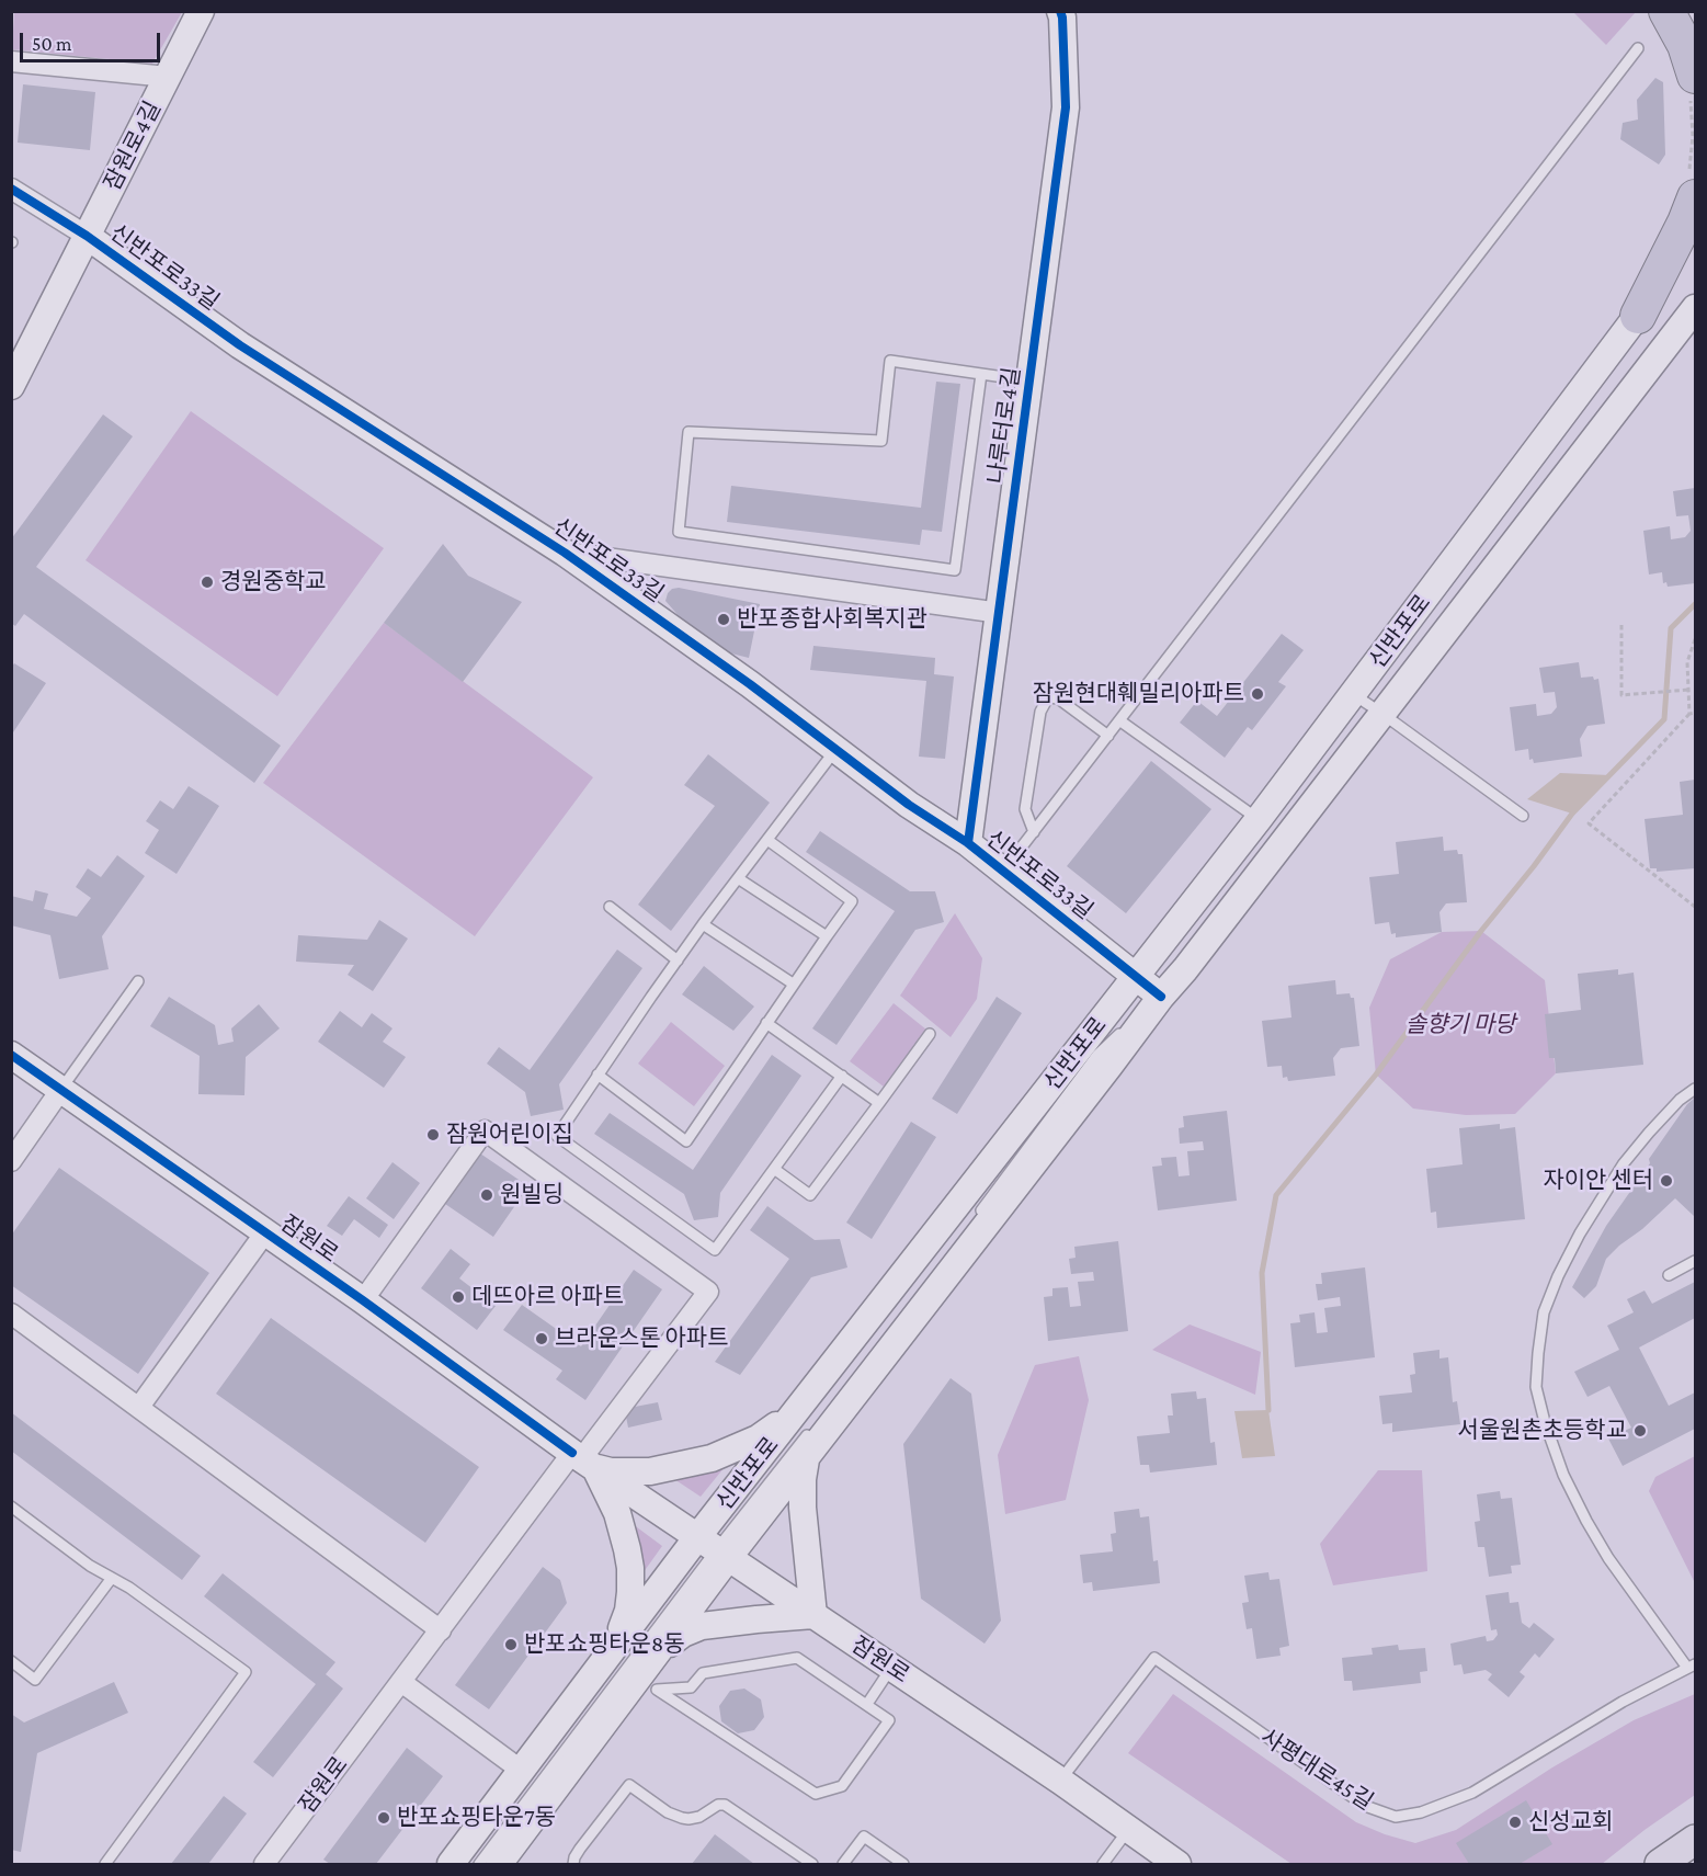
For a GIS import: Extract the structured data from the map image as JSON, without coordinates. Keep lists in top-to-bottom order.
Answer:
{
  "streets": {
    "main road": [
      "잠원로4길",
      "신반포로33길",
      "나루터로4길",
      "신반포로",
      "잠원로"
    ],
    "lane": ["사평대로45길"]
  },
  "crossings": [
    ["잠원로4길", "신반포로33길"],
    ["신반포로33길", "나루터로4길"],
    ["신반포로33길", "신반포로"],
    ["신반포로", "잠원로"],
    ["잠원로", "사평대로45길"]
  ],
  "parks": ["솔향기 마당"],
  "places": [
    "경원중학교",
    "반포종합사회복지관",
    "잠원현대훼밀리아파트",
    "잠원어린이집",
    "자이안 센터",
    "원빌딩",
    "데뜨아르 아파트",
    "브라운스톤 아파트",
    "서울원촌초등학교",
    "반포쇼핑타운8동",
    "반포쇼핑타운7동",
    "신성교회"
  ],
  "scale_bar": "50 m"
}
